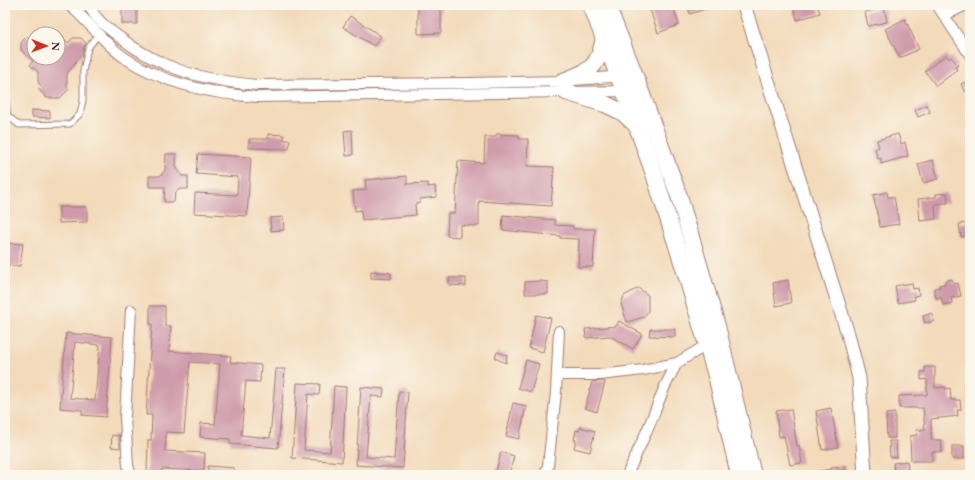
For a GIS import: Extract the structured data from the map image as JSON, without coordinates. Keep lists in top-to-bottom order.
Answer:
{
  "north": "right"
}
